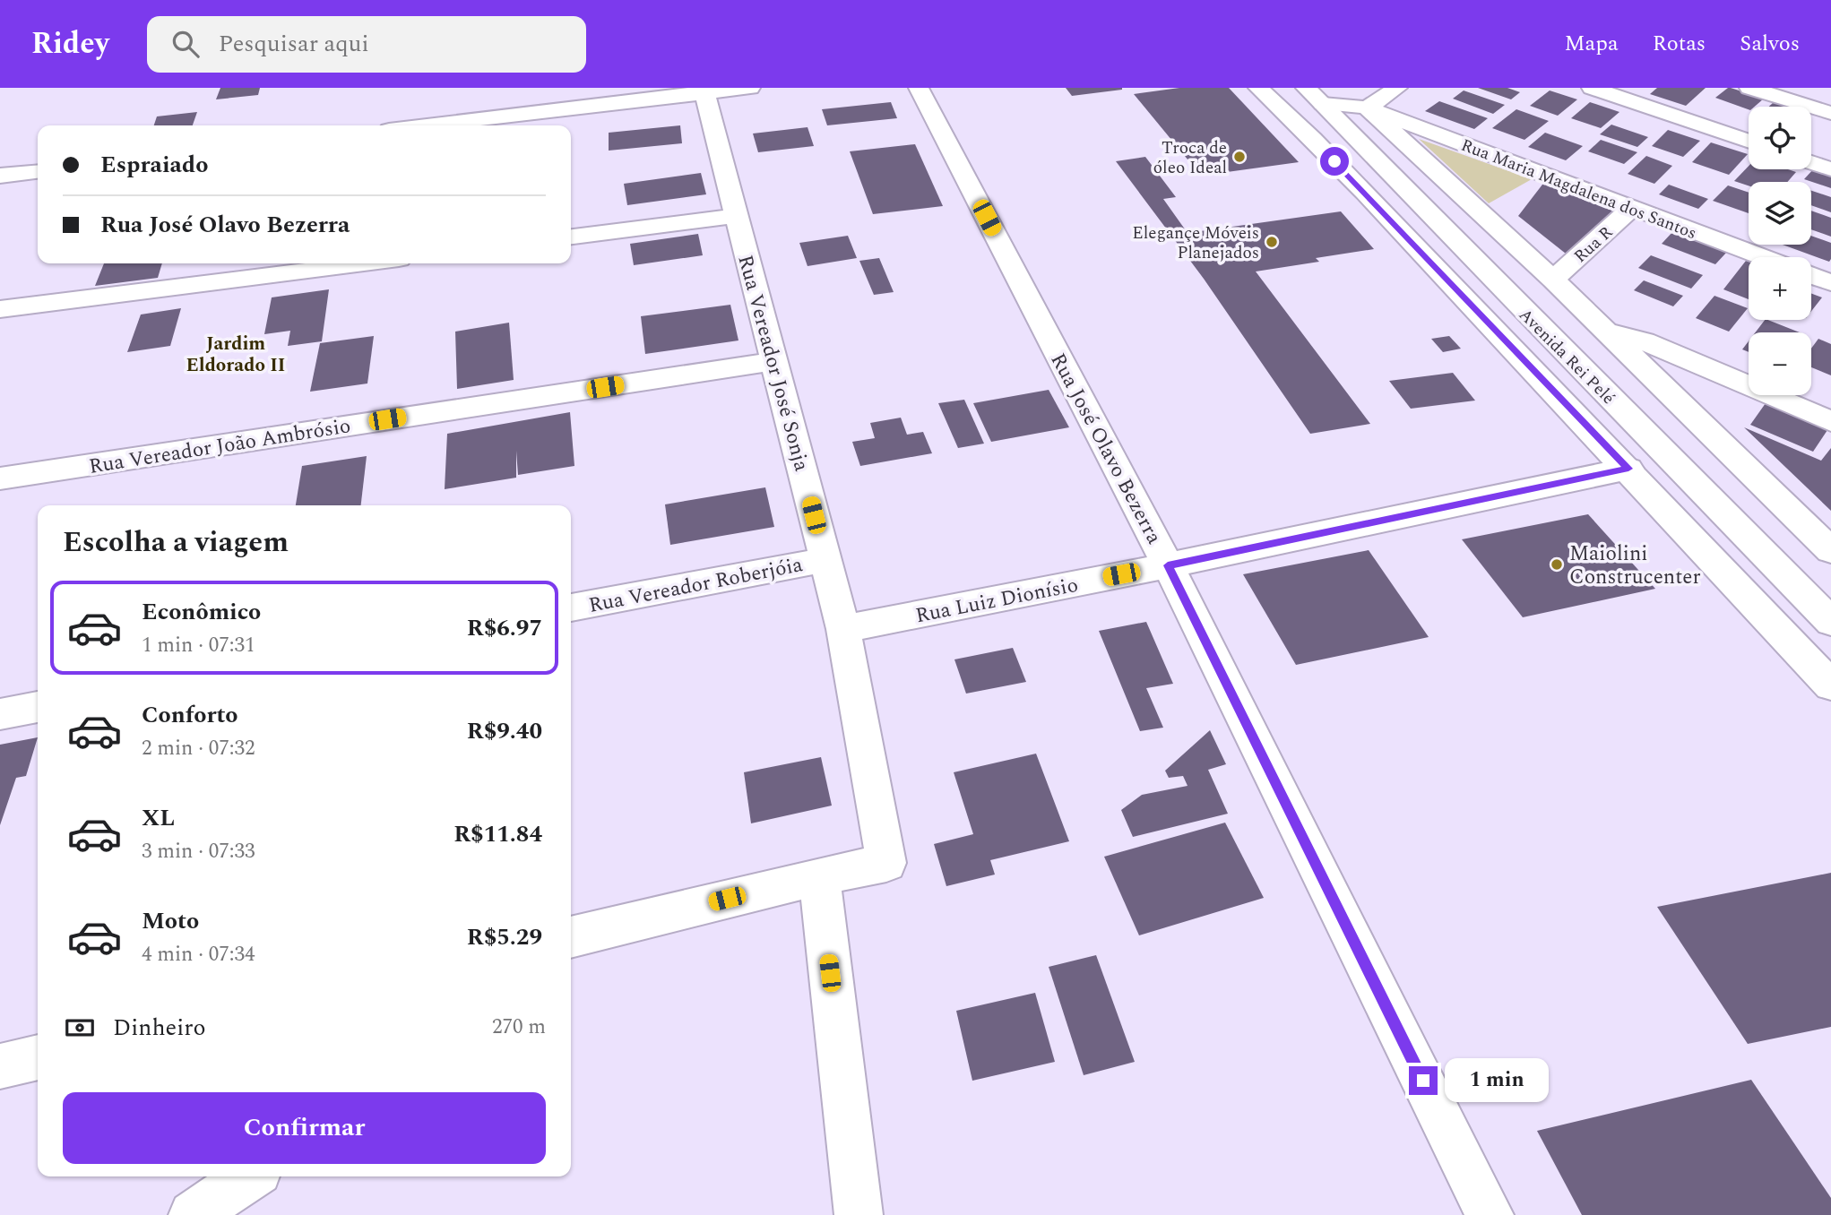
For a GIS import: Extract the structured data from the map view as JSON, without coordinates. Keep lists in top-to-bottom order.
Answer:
{
  "streets": {
    "street": [
      "Rua Maria Magdalena dos Santos",
      "Rua R",
      "Avenida Rei Pelé",
      "Rua Vereador José Sonja",
      "Rua Vereador João Ambrósio",
      "Rua José Olavo Bezerra",
      "Rua Vereador Roberjóia",
      "Rua Luiz Dionísio"
    ]
  },
  "crossings": [
    ["Rua Maria Magdalena dos Santos", "Rua R"],
    ["Rua Maria Magdalena dos Santos", "Avenida Rei Pelé"],
    ["Avenida Rei Pelé", "Rua Luiz Dionísio"],
    ["Rua Vereador José Sonja", "Rua Vereador João Ambrósio"],
    ["Rua Vereador José Sonja", "Rua Vereador Roberjóia"],
    ["Rua Vereador José Sonja", "Rua Luiz Dionísio"],
    ["Rua José Olavo Bezerra", "Rua Luiz Dionísio"]
  ],
  "districts": ["Jardim Eldorado II"],
  "places": ["Troca de óleo Ideal", "Elegançe Móveis Planejados", "Maiolini Construcenter"],
  "page": {
    "header": "Ridey",
    "search": "Pesquisar aqui",
    "nav": ["Mapa", "Rotas", "Salvos"],
    "map_buttons": ["+", "−"],
    "banner": ["Espraiado", "Rua José Olavo Bezerra"],
    "heading": "Escolha a viagem",
    "list": [
      {
        "name": "Econômico",
        "note": "1 min · 07:31",
        "value": "R$6.97"
      },
      {
        "name": "Conforto",
        "note": "2 min · 07:32",
        "value": "R$9.40"
      },
      {
        "name": "XL",
        "note": "3 min · 07:33",
        "value": "R$11.84"
      },
      {
        "name": "Moto",
        "note": "4 min · 07:34",
        "value": "R$5.29"
      }
    ],
    "pay": ["Dinheiro", "270 m"],
    "bubble": "1 min",
    "buttons": "Confirmar"
  }
}
